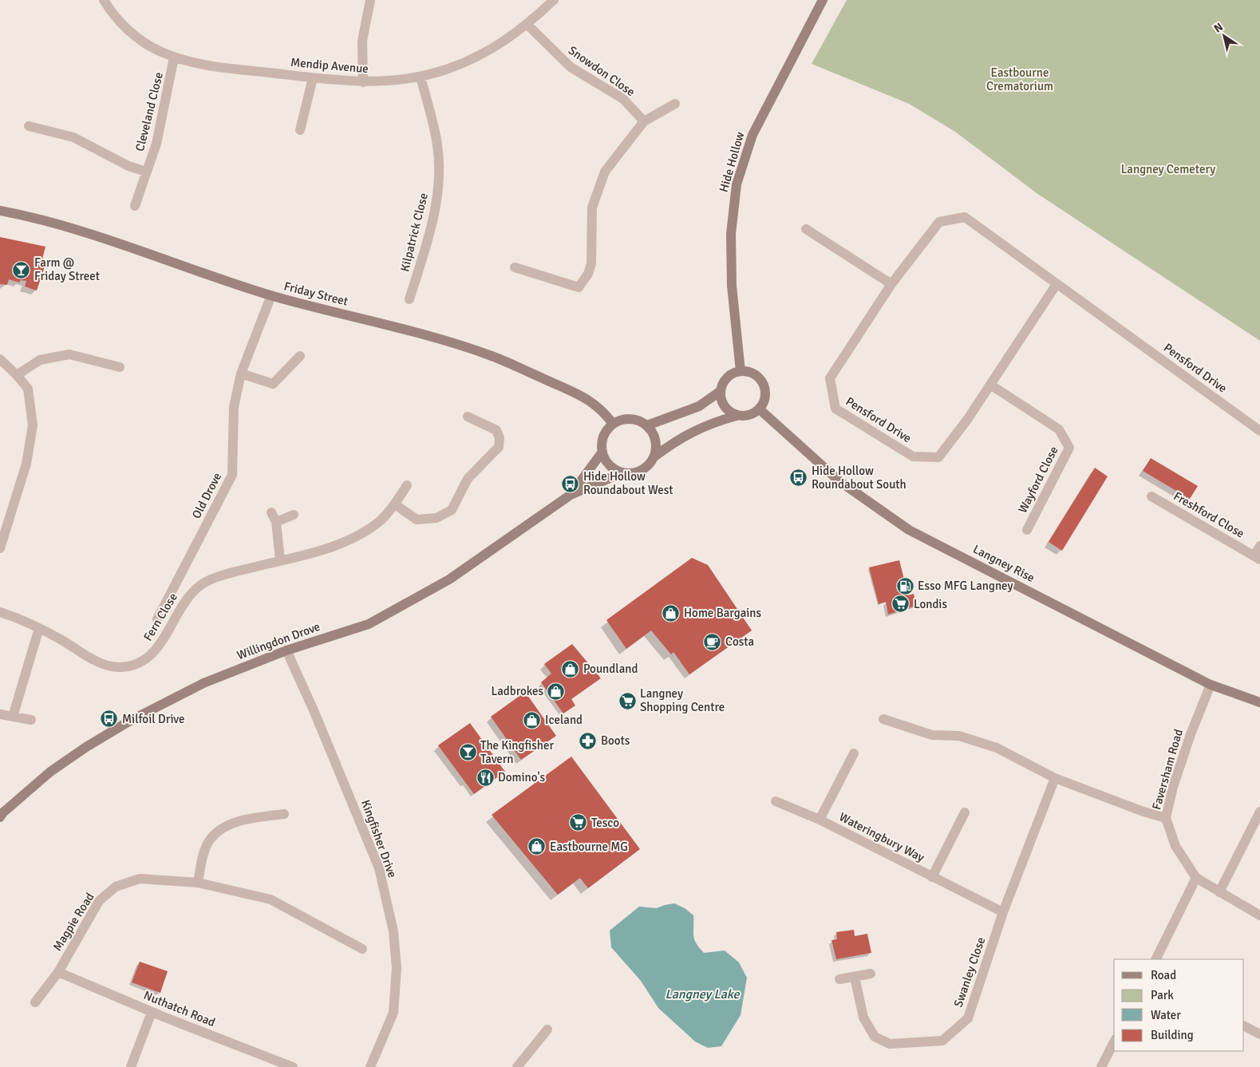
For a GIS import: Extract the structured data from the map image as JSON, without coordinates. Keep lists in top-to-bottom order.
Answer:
{
  "streets": {
    "main road": [
      "Hide Hollow",
      "Friday Street",
      "Langney Rise",
      "Willingdon Drove"
    ],
    "street": [
      "Mendip Avenue",
      "Snowdon Close",
      "Cleveland Close",
      "Kilpatrick Close",
      "Pensford Drive",
      "Wayford Close",
      "Old Drove",
      "Freshford Close",
      "Fern Close",
      "Faversham Road",
      "Wateringbury Way",
      "Kingfisher Drive",
      "Magpie Road",
      "Swanley Close",
      "Nuthatch Road"
    ]
  },
  "crossings": [
    ["Mendip Avenue", "Snowdon Close"],
    ["Mendip Avenue", "Cleveland Close"],
    ["Mendip Avenue", "Kilpatrick Close"],
    ["Hide Hollow", "Langney Rise"],
    ["Friday Street", "Old Drove"],
    ["Friday Street", "Willingdon Drove"],
    ["Pensford Drive", "Wayford Close"],
    ["Langney Rise", "Faversham Road"],
    ["Willingdon Drove", "Kingfisher Drive"],
    ["Wateringbury Way", "Swanley Close"],
    ["Magpie Road", "Nuthatch Road"]
  ],
  "water": ["Langney Lake"],
  "parks": ["Eastbourne Crematorium", "Langney Cemetery"],
  "places": {
    "bar": ["Farm @ Friday Street", "The Kingfisher Tavern"],
    "bus stop": ["Hide Hollow Roundabout South", "Hide Hollow Roundabout West", "Milfoil Drive"],
    "fuel station": ["Esso MFG Langney"],
    "supermarket": ["Londis", "Langney Shopping Centre", "Tesco"],
    "shop": [
      "Home Bargains",
      "Poundland",
      "Ladbrokes",
      "Iceland",
      "Eastbourne MG"
    ],
    "cafe": ["Costa"],
    "pharmacy": ["Boots"],
    "restaurant": ["Domino's"]
  },
  "legend": [
    "Road",
    "Park",
    "Water",
    "Building"
  ],
  "north": "top left"
}
